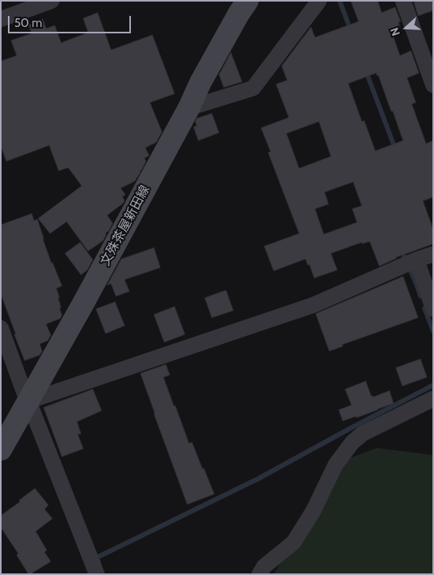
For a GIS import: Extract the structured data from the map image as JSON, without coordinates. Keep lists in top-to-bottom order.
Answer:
{
  "streets": {
    "main road": ["文殊茶屋新田線"]
  },
  "scale_bar": "50 m",
  "north": "left"
}
